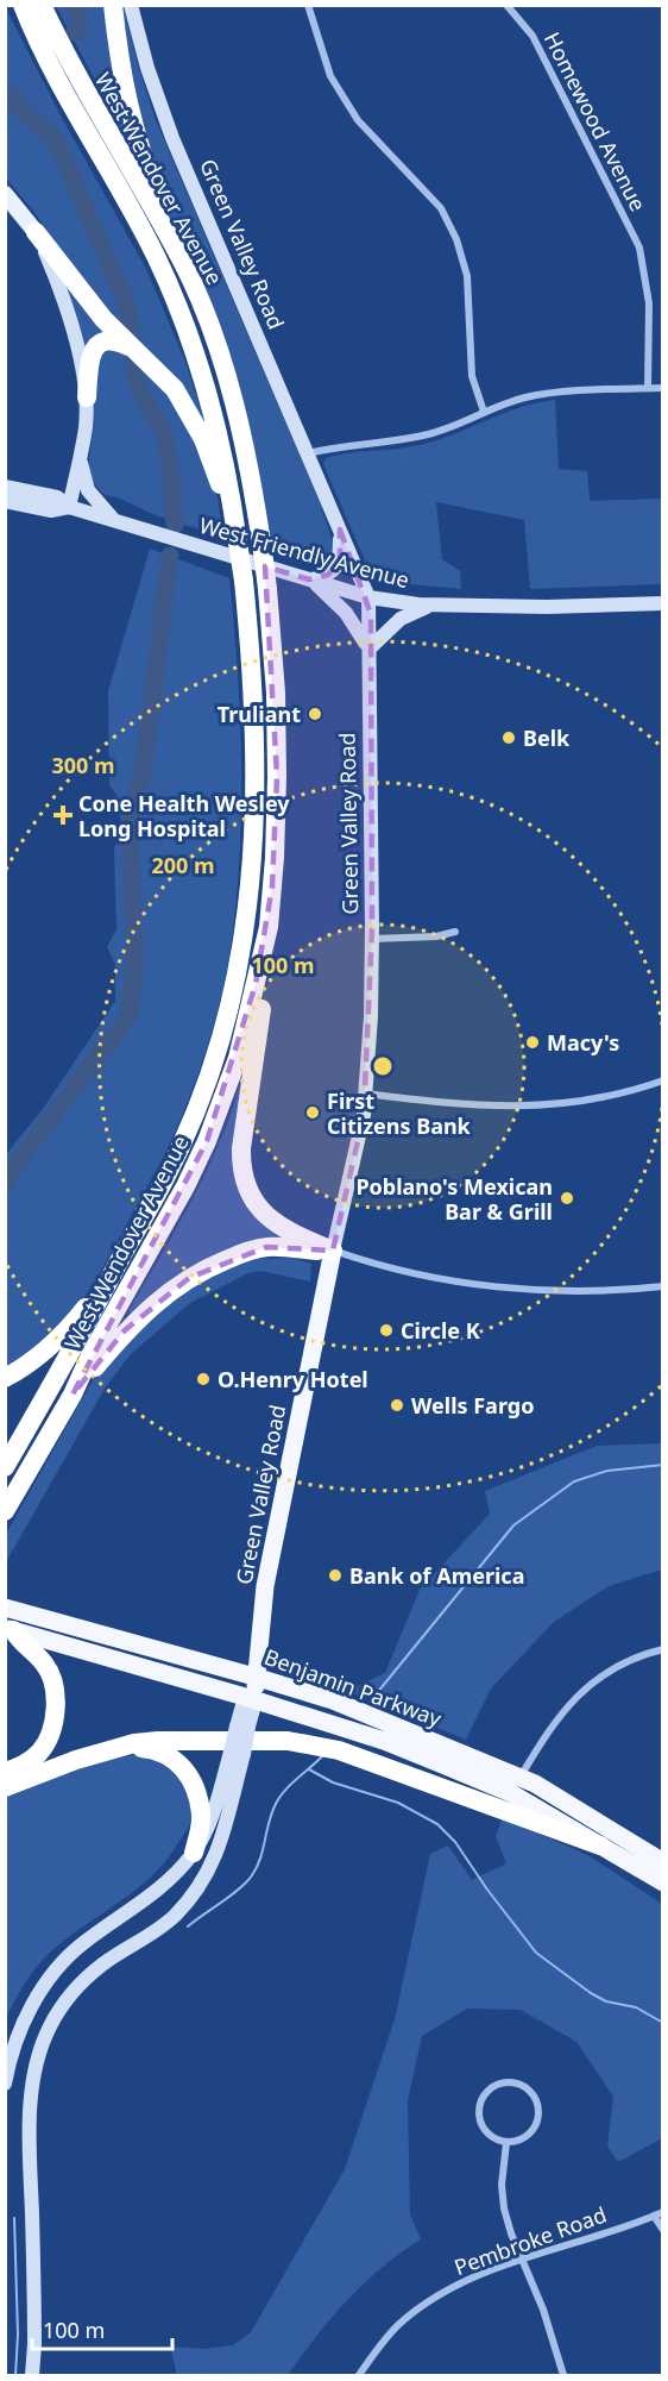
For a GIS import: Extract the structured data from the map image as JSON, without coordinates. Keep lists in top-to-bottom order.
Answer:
{
  "streets": {
    "highway": ["West Wendover Avenue", "Green Valley Road", "Benjamin Parkway"],
    "main road": ["West Friendly Avenue"],
    "street": ["Homewood Avenue", "Pembroke Road"]
  },
  "crossings": [
    ["Green Valley Road", "West Friendly Avenue"],
    ["Green Valley Road", "Benjamin Parkway"]
  ],
  "places": {
    "other": [
      "Truliant",
      "Belk",
      "Macy's",
      "First Citizens Bank",
      "Poblano's Mexican Bar & Grill",
      "Circle K",
      "O.Henry Hotel",
      "Wells Fargo",
      "Bank of America"
    ],
    "health": ["Cone Health Wesley Long Hospital"]
  },
  "scale_bar": "100 m",
  "rings": ["300 m", "200 m", "100 m"]
}
